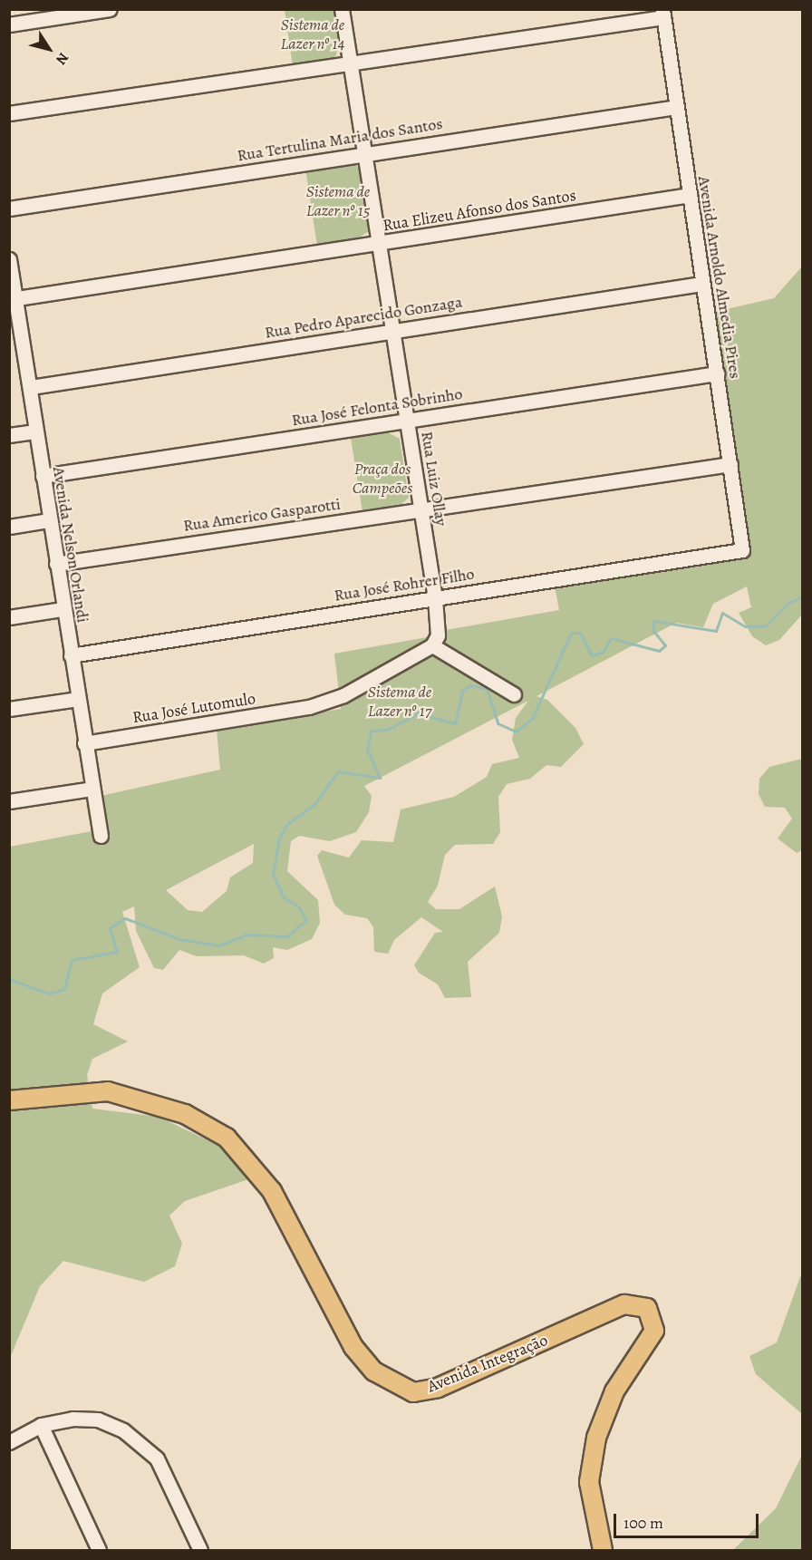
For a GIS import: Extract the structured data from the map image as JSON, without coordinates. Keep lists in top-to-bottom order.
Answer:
{
  "streets": {
    "main road": ["Avenida Integração"],
    "street": [
      "Rua Tertulina Maria dos Santos",
      "Rua Elizeu Afonso dos Santos",
      "Avenida Arnoldo Almedia Pires",
      "Rua Pedro Aparecido Gonzaga",
      "Rua José Felonta Sobrinho",
      "Rua Luiz Ollay",
      "Rua Americo Gasparotti",
      "Avenida Nelson Orlandi",
      "Rua José Rohrer Filho",
      "Rua José Lutomulo"
    ]
  },
  "crossings": [
    ["Rua Tertulina Maria dos Santos", "Avenida Arnoldo Almedia Pires"],
    ["Rua Tertulina Maria dos Santos", "Rua Luiz Ollay"],
    ["Rua Elizeu Afonso dos Santos", "Avenida Arnoldo Almedia Pires"],
    ["Rua Elizeu Afonso dos Santos", "Rua Luiz Ollay"],
    ["Rua Elizeu Afonso dos Santos", "Avenida Nelson Orlandi"],
    ["Avenida Arnoldo Almedia Pires", "Rua Pedro Aparecido Gonzaga"],
    ["Avenida Arnoldo Almedia Pires", "Rua José Felonta Sobrinho"],
    ["Avenida Arnoldo Almedia Pires", "Rua Americo Gasparotti"],
    ["Avenida Arnoldo Almedia Pires", "Rua José Rohrer Filho"],
    ["Rua Pedro Aparecido Gonzaga", "Rua Luiz Ollay"],
    ["Rua Pedro Aparecido Gonzaga", "Avenida Nelson Orlandi"],
    ["Rua José Felonta Sobrinho", "Rua Luiz Ollay"],
    ["Rua José Felonta Sobrinho", "Avenida Nelson Orlandi"],
    ["Rua Luiz Ollay", "Rua Americo Gasparotti"],
    ["Rua Luiz Ollay", "Rua José Rohrer Filho"],
    ["Rua Luiz Ollay", "Rua José Lutomulo"],
    ["Rua Americo Gasparotti", "Avenida Nelson Orlandi"],
    ["Avenida Nelson Orlandi", "Rua José Rohrer Filho"],
    ["Avenida Nelson Orlandi", "Rua José Lutomulo"]
  ],
  "parks": [
    "Sistema de Lazer nº 14",
    "Sistema de Lazer nº 15",
    "Praça dos Campeões",
    "Sistema de Lazer nº 17"
  ],
  "scale_bar": "100 m",
  "north": "bottom right"
}
